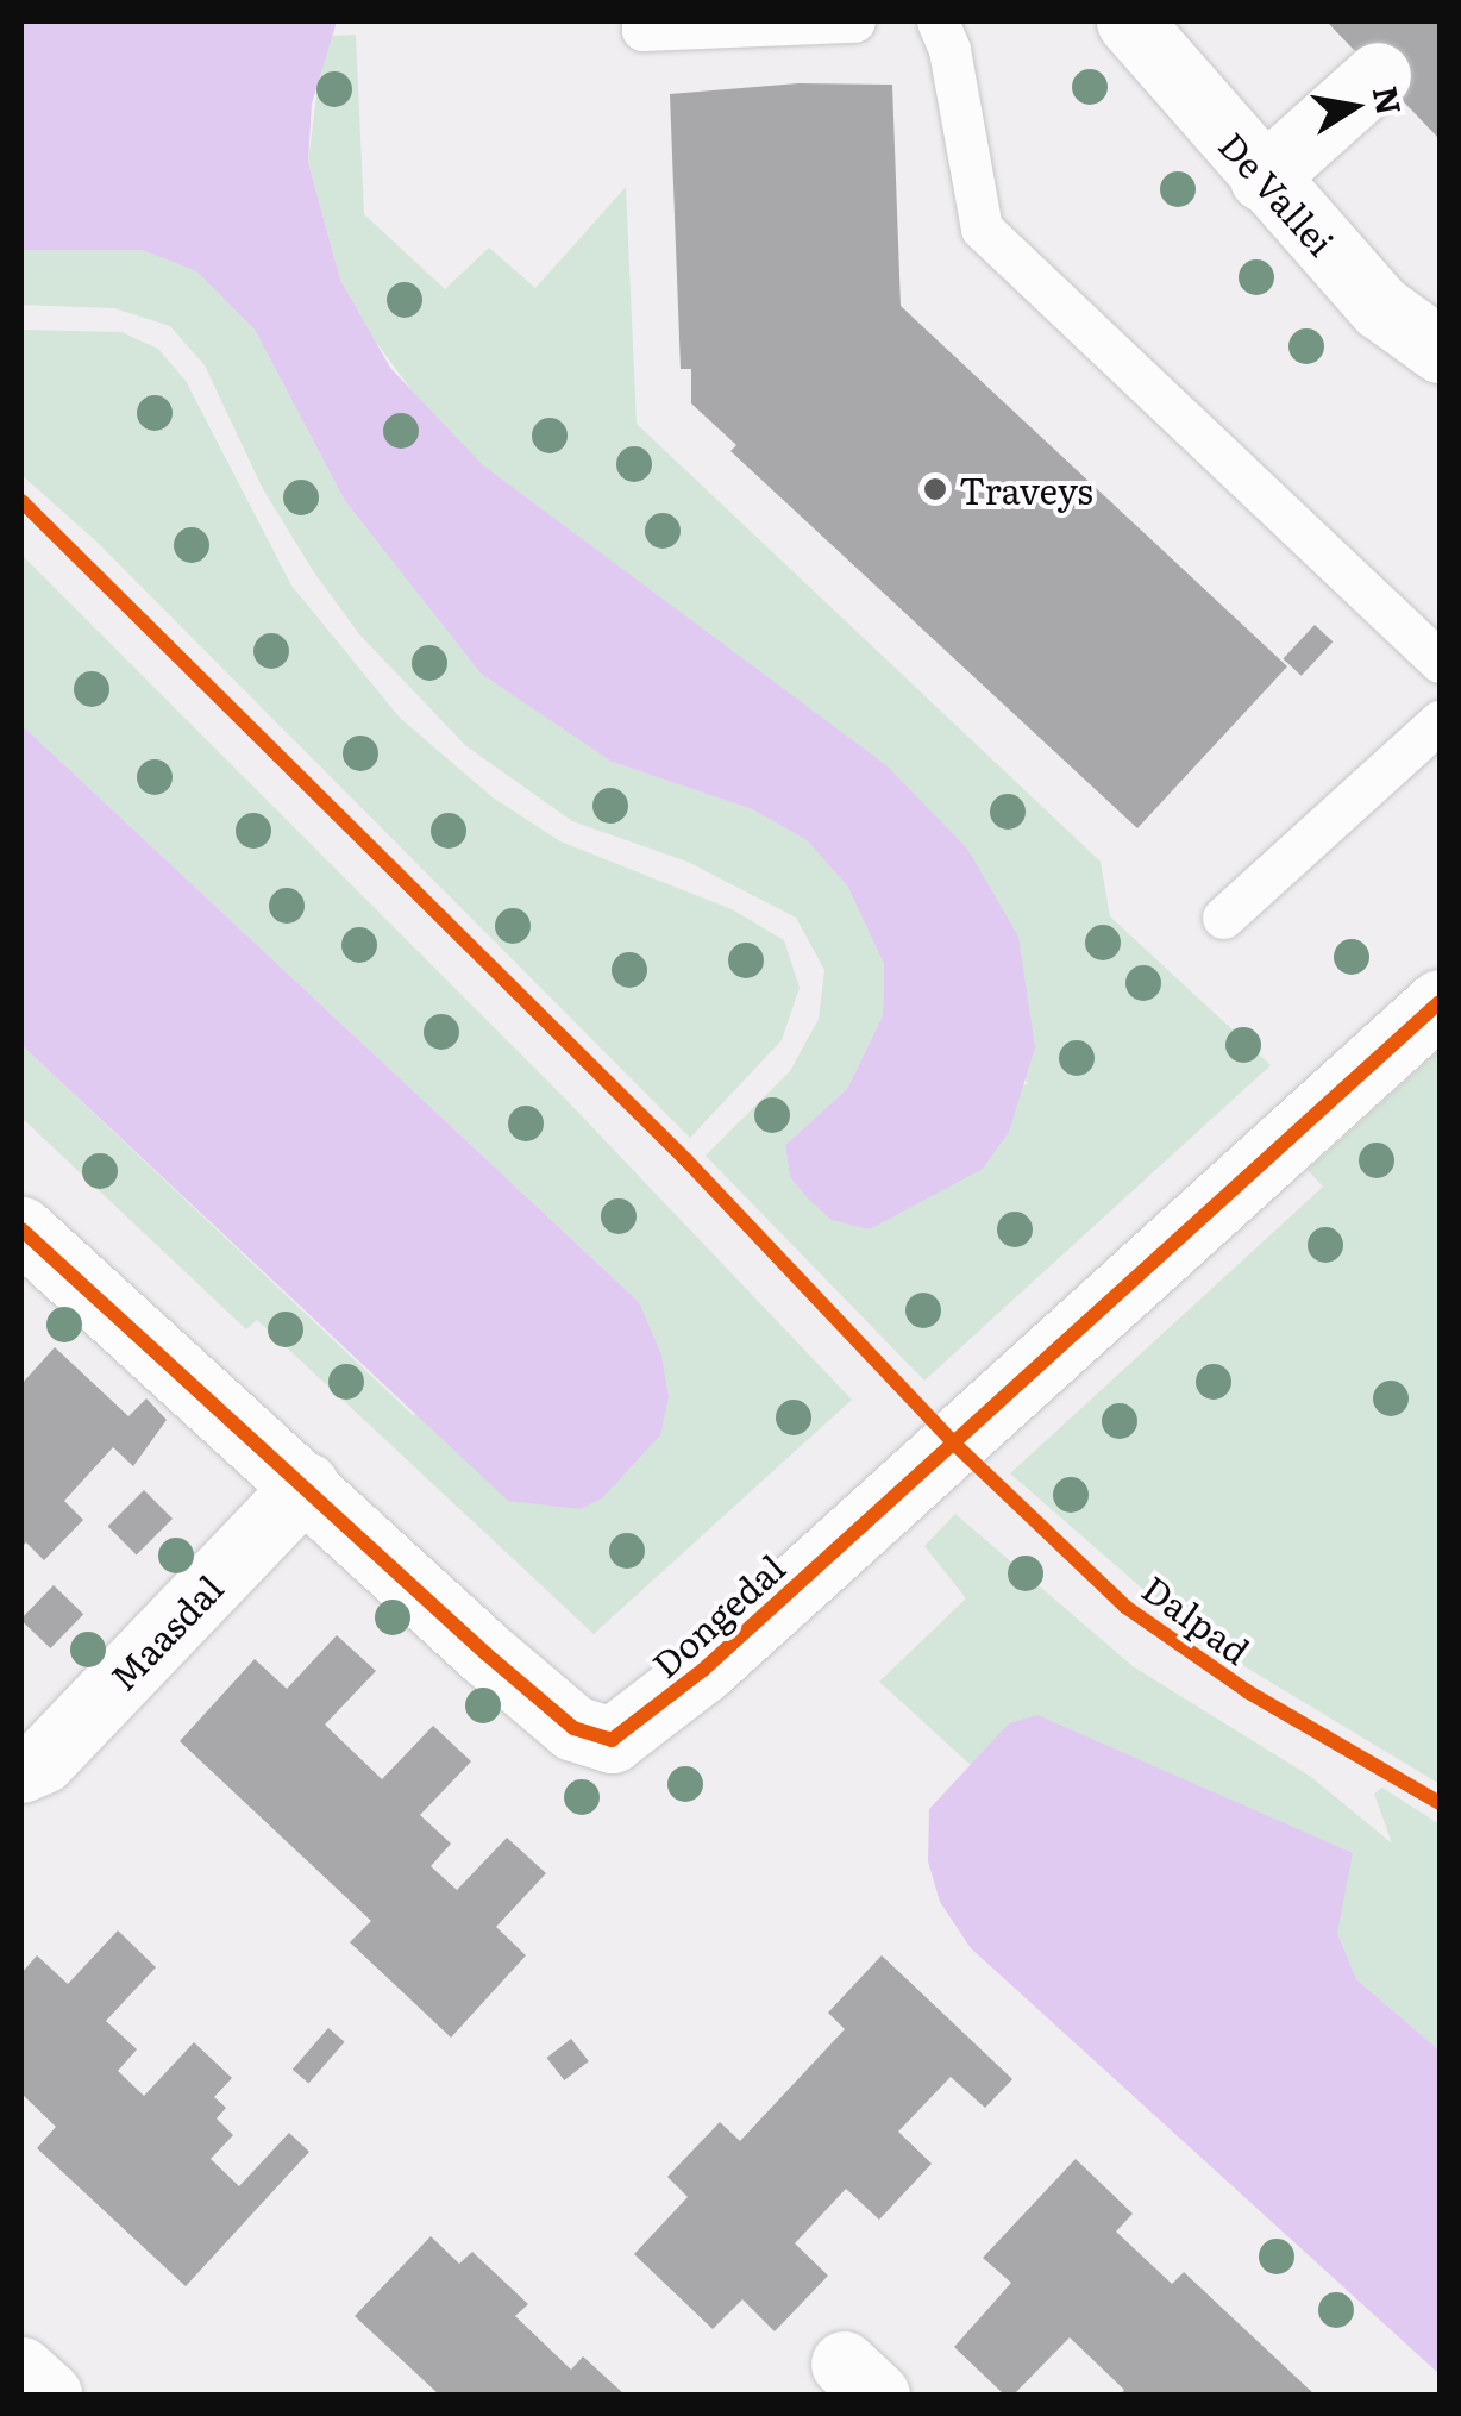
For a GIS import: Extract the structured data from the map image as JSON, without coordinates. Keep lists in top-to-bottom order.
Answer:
{
  "streets": {
    "street": ["De Vallei", "Dongedal", "Maasdal"],
    "cycle path": ["Dalpad"]
  },
  "crossings": [
    ["Dongedal", "Maasdal"]
  ],
  "places": ["Traveys"],
  "north": "right"
}
